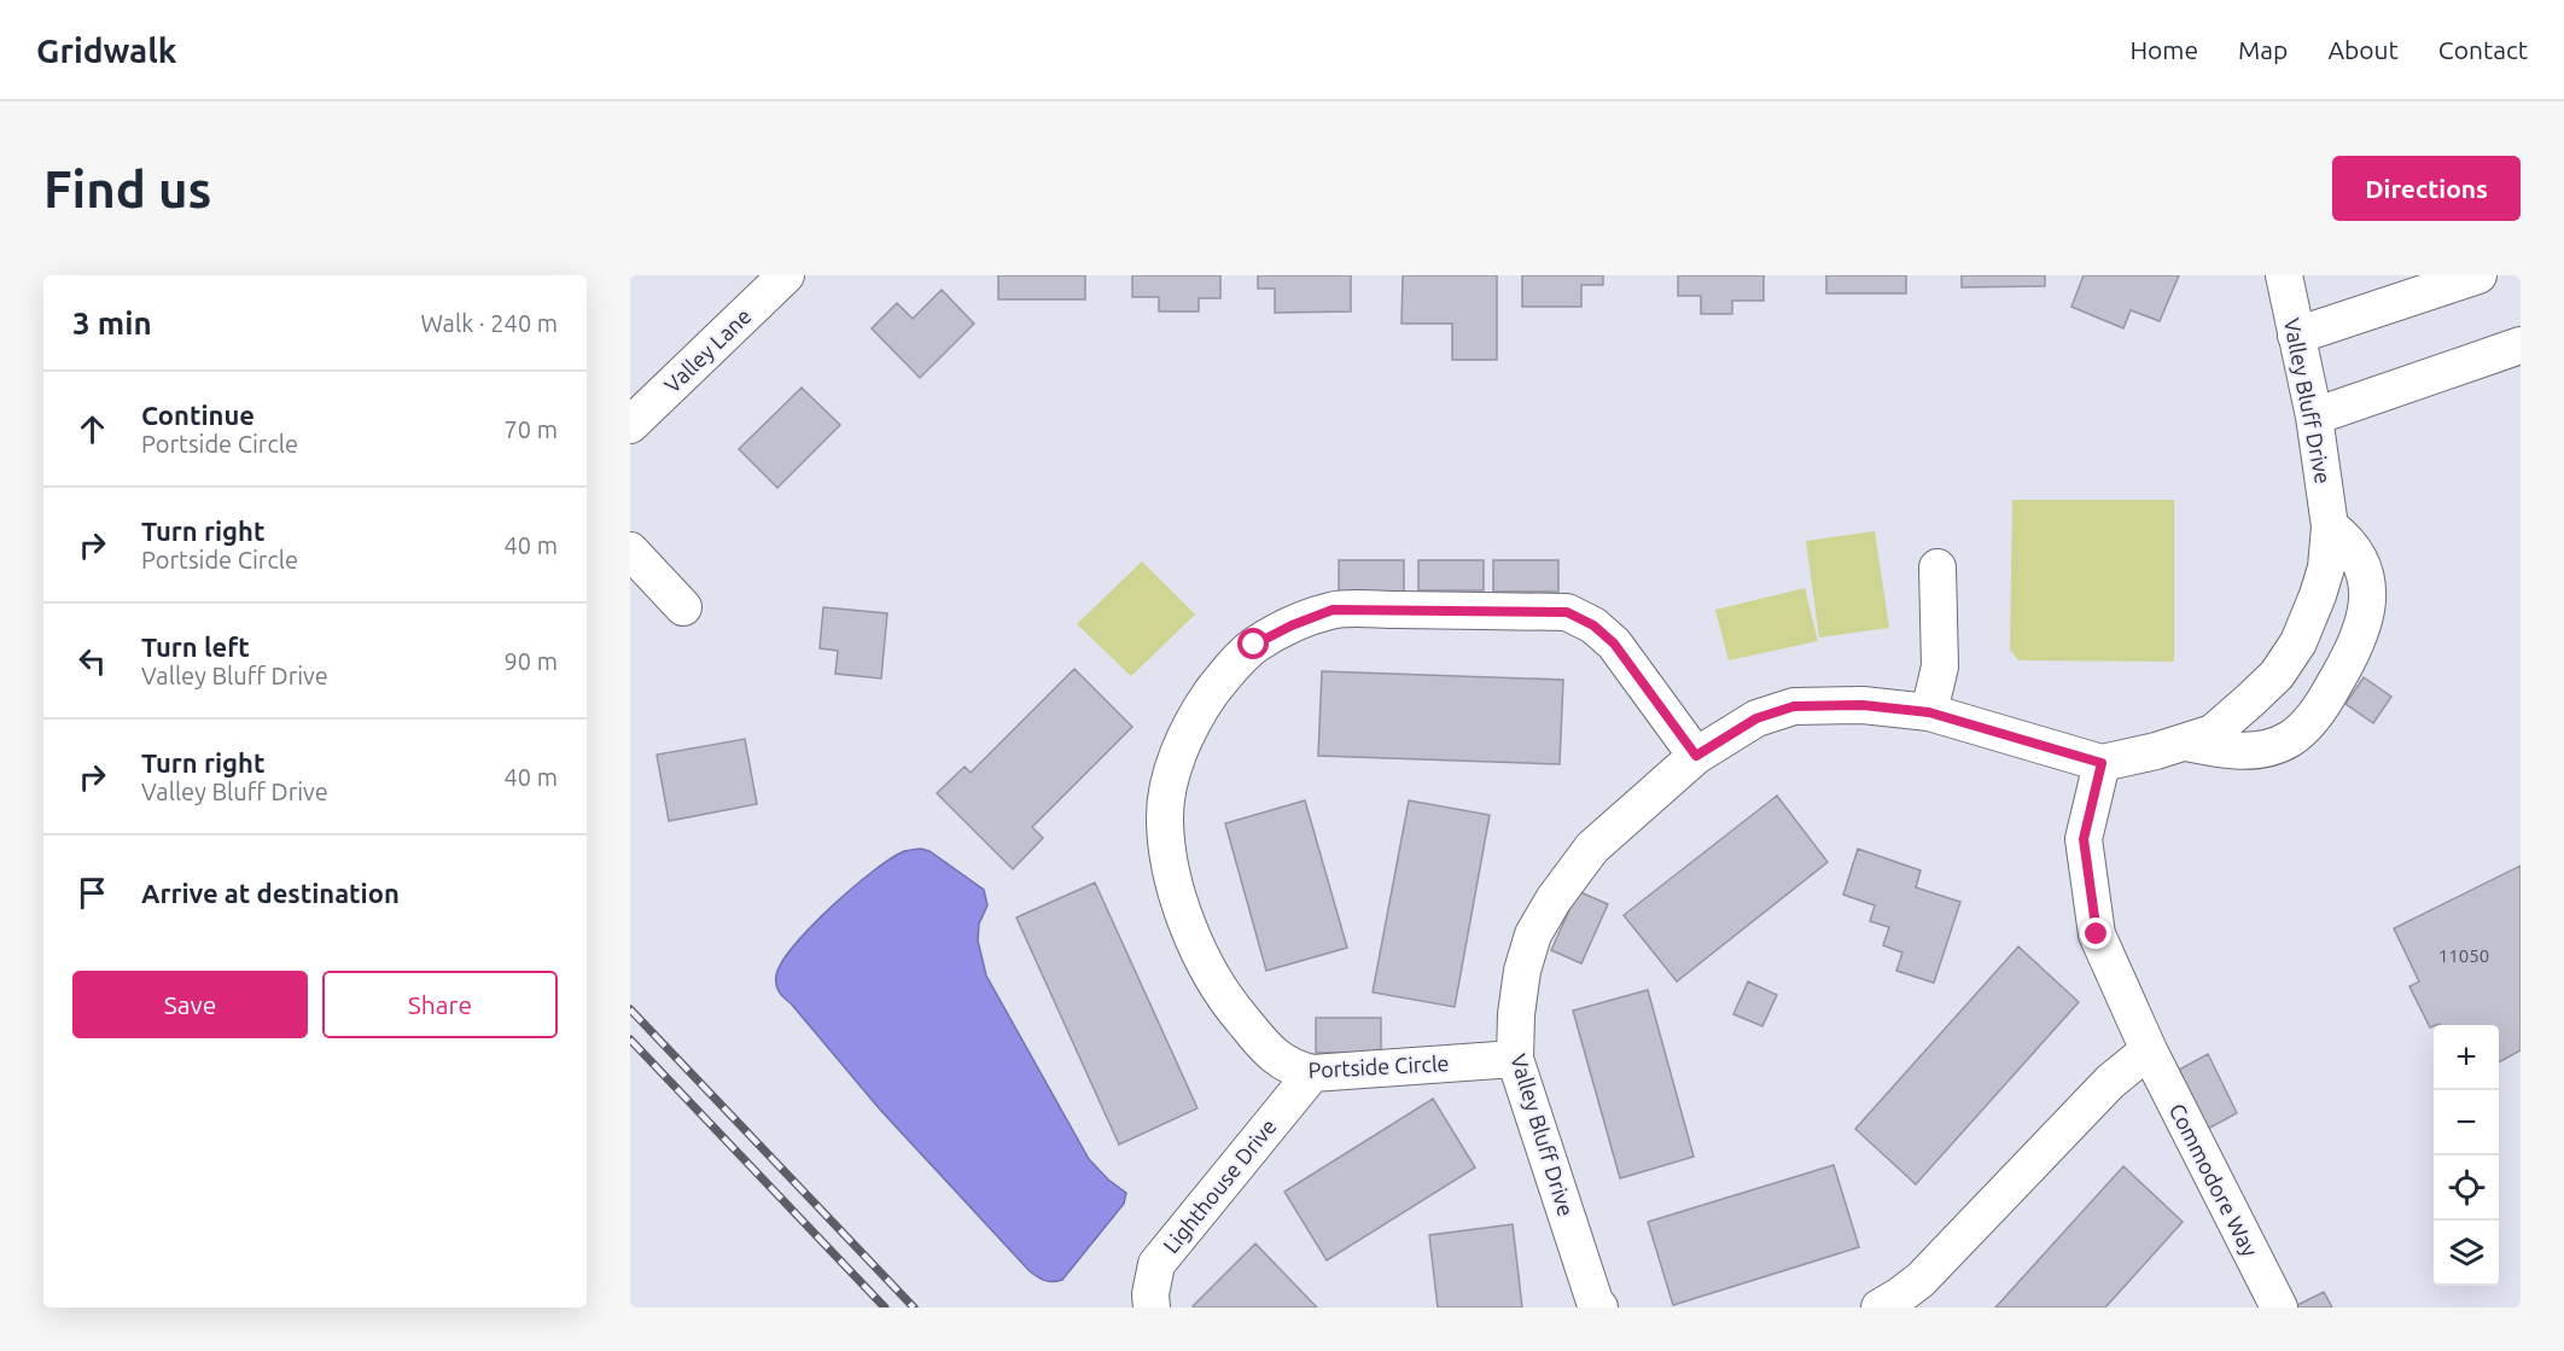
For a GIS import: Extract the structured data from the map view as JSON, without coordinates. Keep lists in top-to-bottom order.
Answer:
{
  "streets": {
    "street": [
      "Valley Lane",
      "Valley Bluff Drive",
      "Portside Circle",
      "Commodore Way",
      "Lighthouse Drive"
    ]
  },
  "crossings": [
    ["Valley Bluff Drive", "Portside Circle"],
    ["Portside Circle", "Lighthouse Drive"]
  ],
  "house_numbers": ["11050"],
  "page": {
    "header": "Gridwalk",
    "nav": [
      "Home",
      "Map",
      "About",
      "Contact"
    ],
    "buttons": [
      "Directions",
      ["Save", "Share"]
    ],
    "title": "Find us",
    "heading": ["3 min", "Walk · 240 m"],
    "list": [
      ["Continue", "Portside Circle", "70 m"],
      ["Turn right", "Portside Circle", "40 m"],
      ["Turn left", "Valley Bluff Drive", "90 m"],
      ["Turn right", "Valley Bluff Drive", "40 m"],
      "Arrive at destination"
    ],
    "map_buttons": ["+", "−"]
  }
}
